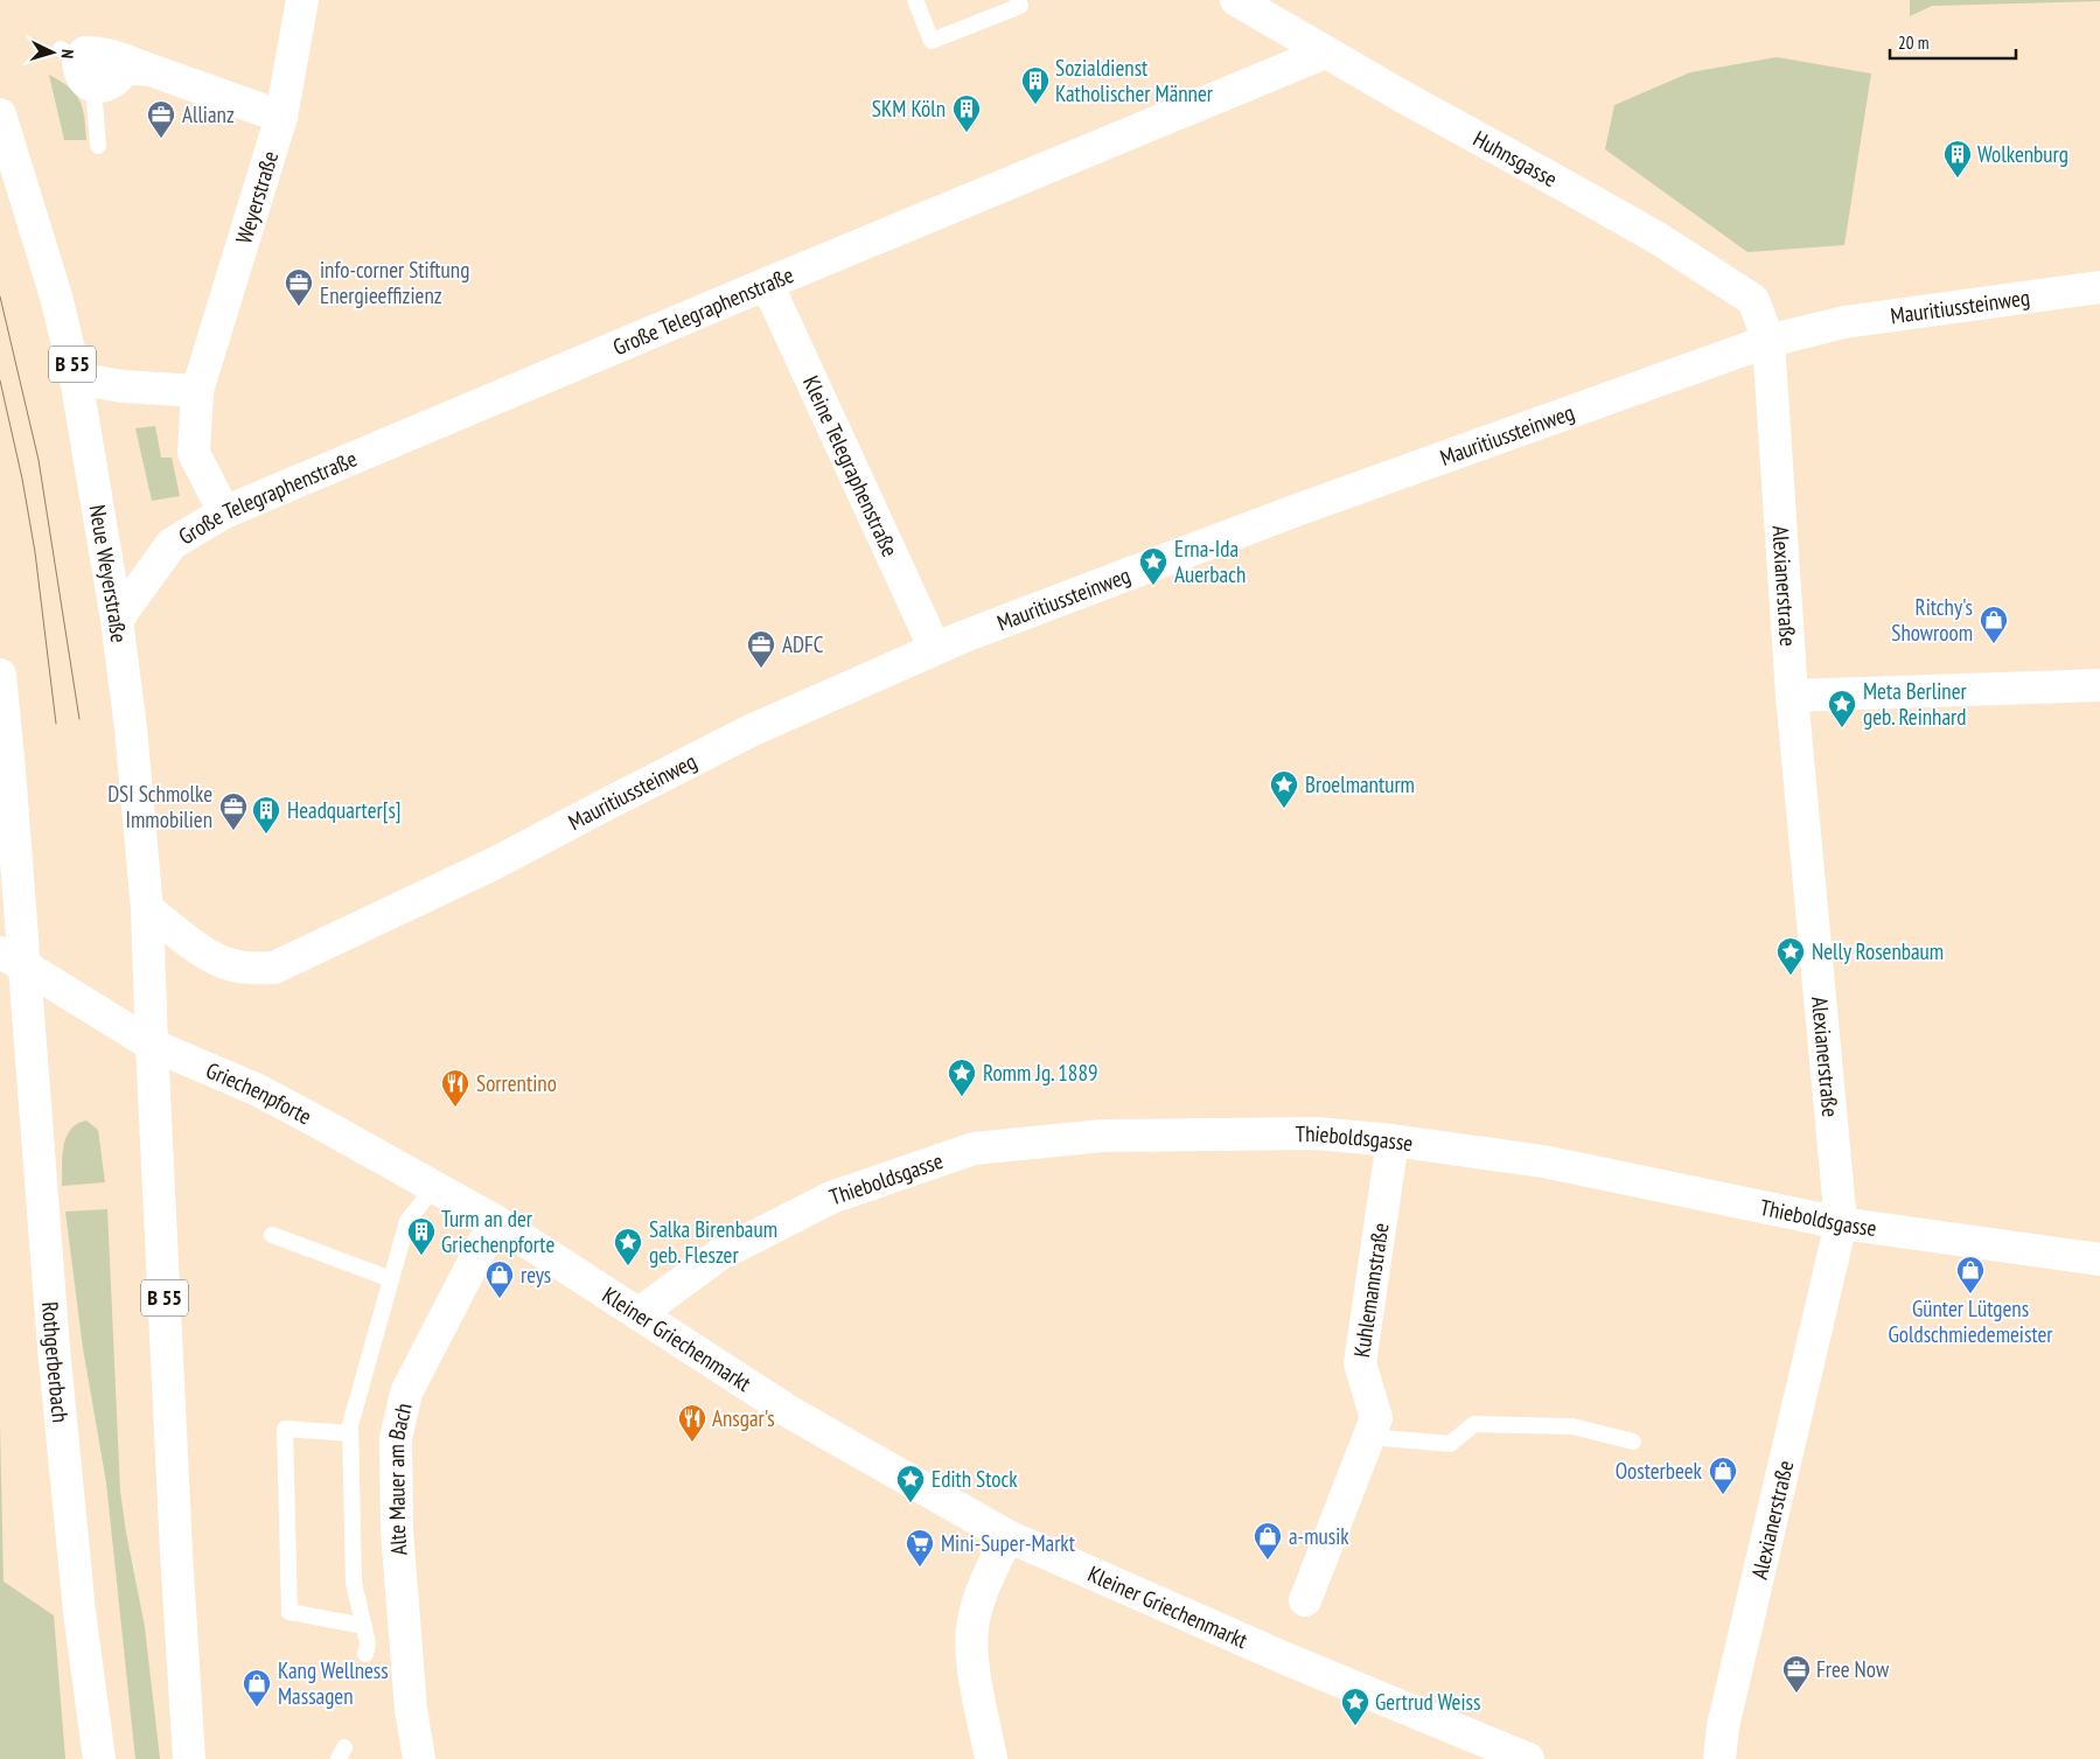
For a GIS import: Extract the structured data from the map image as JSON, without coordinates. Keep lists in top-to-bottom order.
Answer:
{
  "streets": {
    "street": [
      "Huhnsgasse",
      "Weyerstraße",
      "Mauritiussteinweg",
      "Große Telegraphenstraße",
      "B 55",
      "Kleine Telegraphenstraße",
      "Neue Weyerstraße",
      "Alexianerstraße",
      "Griechenpforte",
      "Thieboldsgasse",
      "Kuhlemannstraße",
      "Kleiner Griechenmarkt",
      "Rothgerberbach",
      "Alte Mauer am Bach"
    ]
  },
  "crossings": [
    ["Huhnsgasse", "Mauritiussteinweg"],
    ["Huhnsgasse", "Große Telegraphenstraße"],
    ["Huhnsgasse", "Alexianerstraße"],
    ["Weyerstraße", "Große Telegraphenstraße"],
    ["Mauritiussteinweg", "Kleine Telegraphenstraße"],
    ["Mauritiussteinweg", "Neue Weyerstraße"],
    ["Mauritiussteinweg", "Alexianerstraße"],
    ["Große Telegraphenstraße", "Kleine Telegraphenstraße"],
    ["Große Telegraphenstraße", "Neue Weyerstraße"],
    ["B 55", "Neue Weyerstraße"],
    ["B 55", "Griechenpforte"],
    ["Neue Weyerstraße", "Griechenpforte"],
    ["Alexianerstraße", "Thieboldsgasse"],
    ["Griechenpforte", "Kleiner Griechenmarkt"],
    ["Griechenpforte", "Rothgerberbach"],
    ["Griechenpforte", "Alte Mauer am Bach"],
    ["Thieboldsgasse", "Kuhlemannstraße"],
    ["Thieboldsgasse", "Kleiner Griechenmarkt"],
    ["Kleiner Griechenmarkt", "Alte Mauer am Bach"]
  ],
  "places": {
    "building": [
      "Sozialdienst Katholischer Männer",
      "SKM Köln",
      "Wolkenburg",
      "Headquarter[s]",
      "Turm an der Griechenpforte"
    ],
    "office": [
      "Allianz",
      "info-corner Stiftung Energieeffizienz",
      "ADFC",
      "DSI Schmolke Immobilien",
      "Free Now"
    ],
    "place": [
      "Erna-Ida Auerbach",
      "Meta Berliner geb. Reinhard",
      "Broelmanturm",
      "Nelly Rosenbaum",
      "Romm Jg. 1889",
      "Salka Birenbaum geb. Fleszer",
      "Edith Stock",
      "Gertrud Weiss"
    ],
    "shop": [
      "Ritchy's Showroom",
      "Günter Lütgens Goldschmiedemeister",
      "reys",
      "Oosterbeek",
      "a-musik",
      "Kang Wellness Massagen"
    ],
    "restaurant": ["Sorrentino", "Ansgar's"],
    "supermarket": ["Mini-Super-Markt"]
  },
  "scale_bar": "20 m",
  "north": "right"
}
